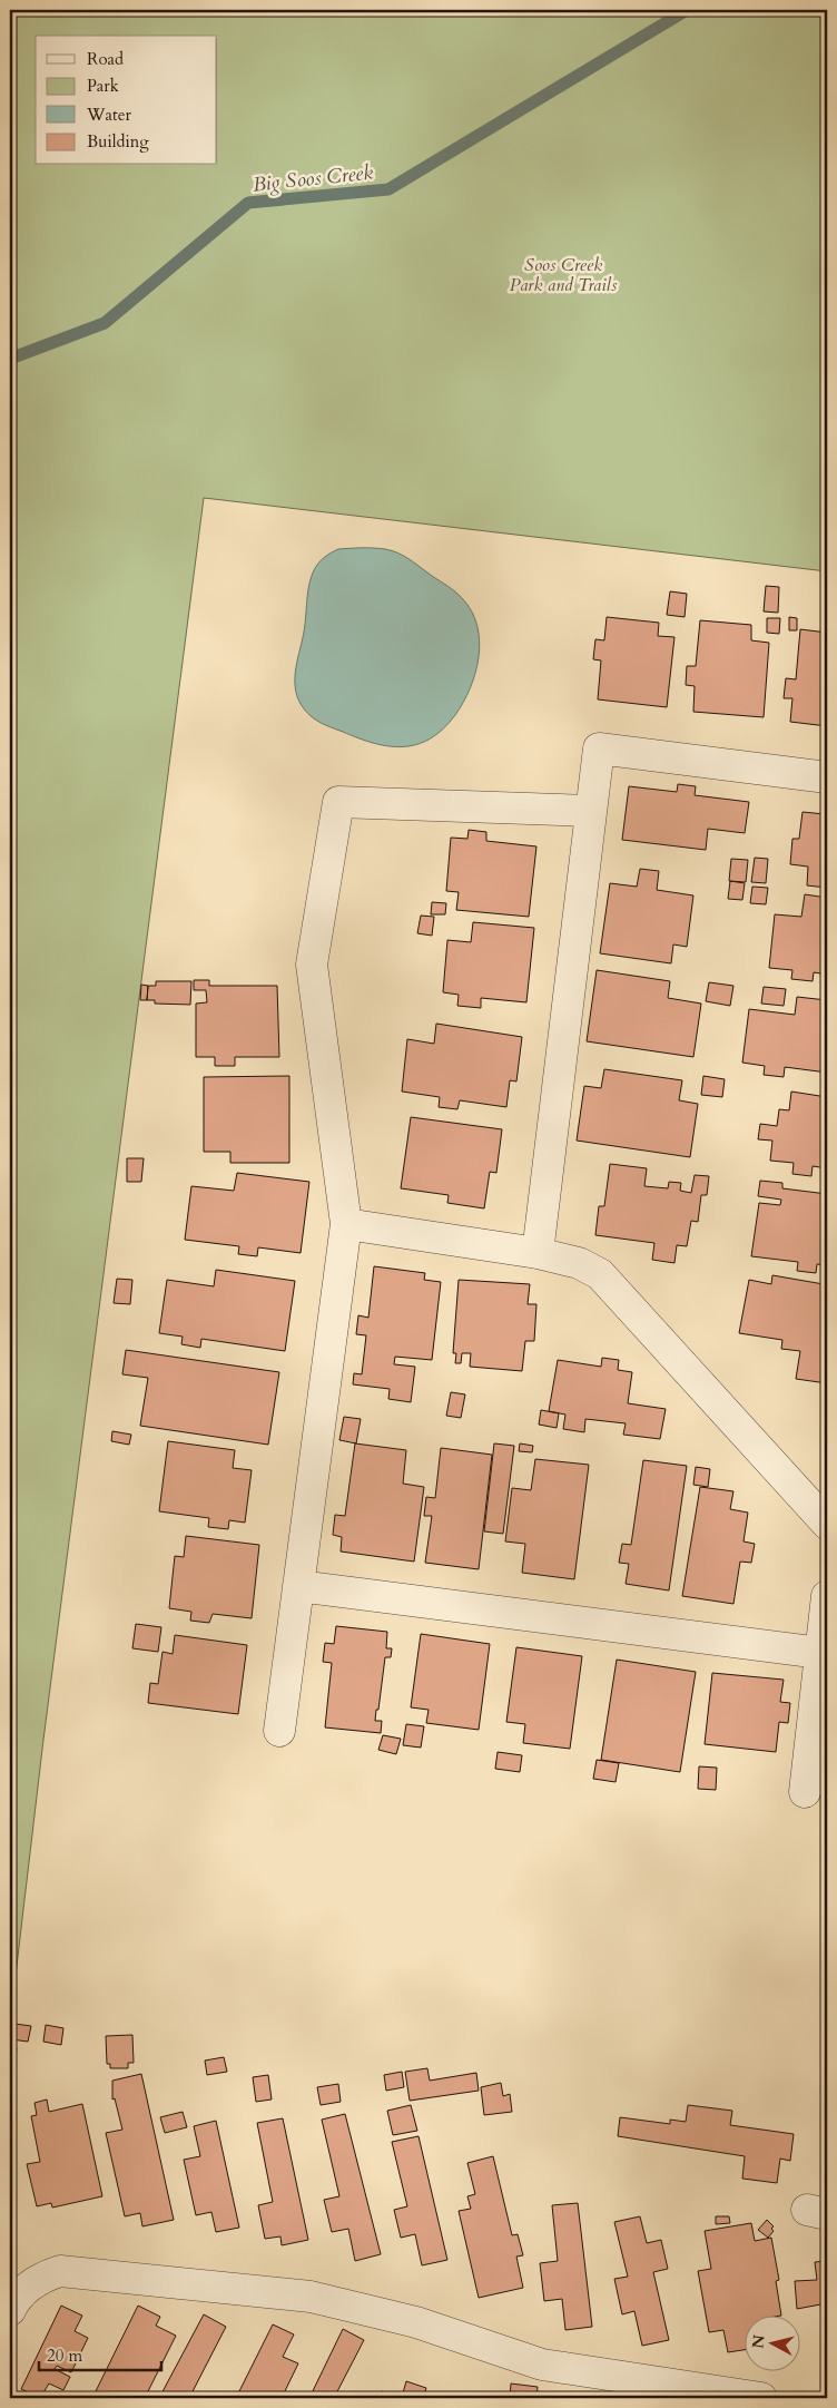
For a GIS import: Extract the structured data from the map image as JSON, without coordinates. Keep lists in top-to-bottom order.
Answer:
{
  "water": ["Big Soos Creek"],
  "parks": ["Soos Creek Park and Trails"],
  "legend": [
    "Road",
    "Park",
    "Water",
    "Building"
  ],
  "scale_bar": "20 m",
  "north": "left"
}
